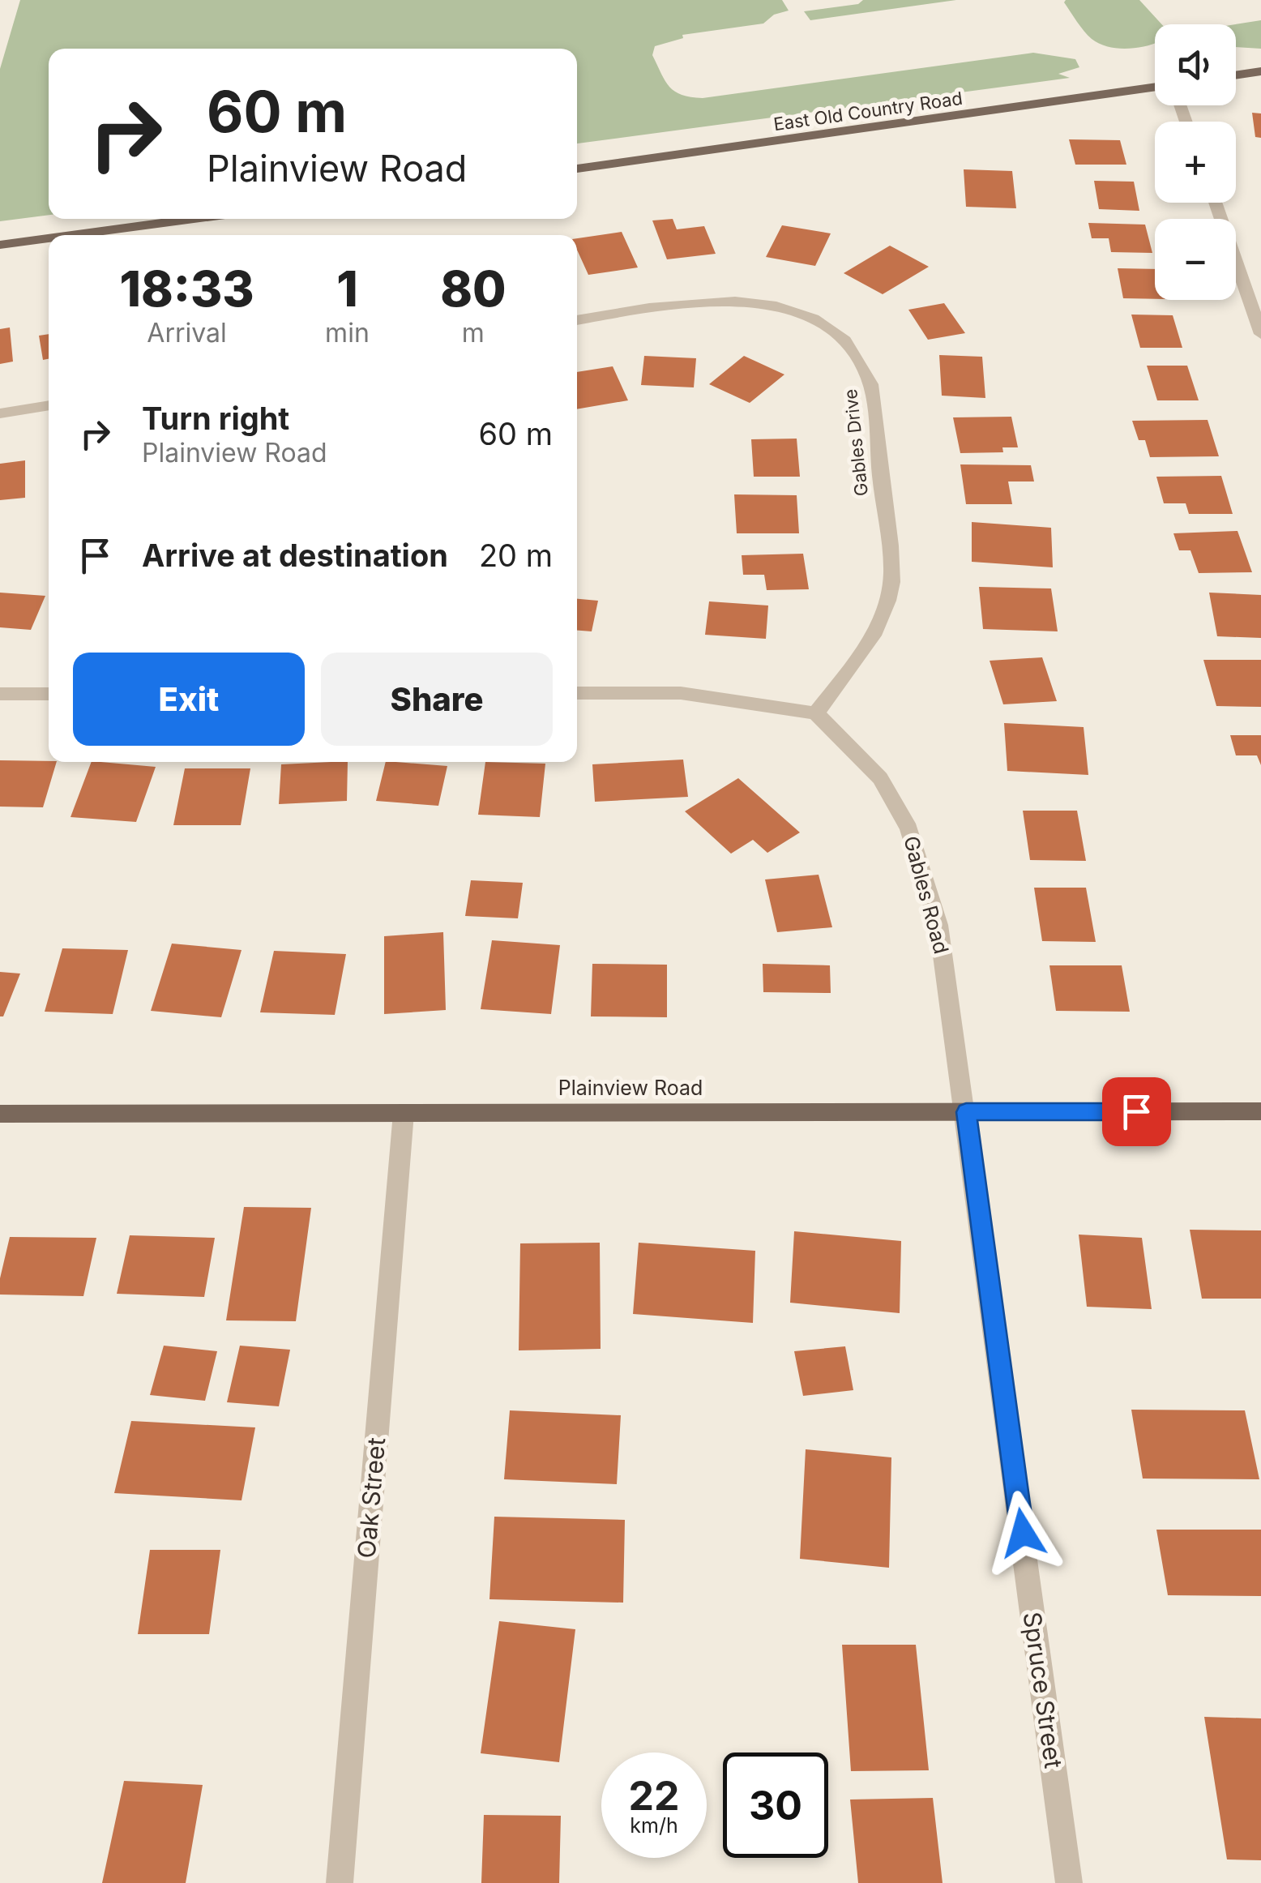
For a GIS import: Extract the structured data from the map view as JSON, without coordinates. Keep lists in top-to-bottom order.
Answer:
{
  "streets": {
    "main road": ["East Old Country Road", "Plainview Road"],
    "street": [
      "Gables Drive",
      "Gables Road",
      "Oak Street",
      "Spruce Street"
    ]
  },
  "crossings": [
    ["Gables Drive", "Gables Road"],
    ["Gables Road", "Plainview Road"],
    ["Gables Road", "Spruce Street"],
    ["Plainview Road", "Oak Street"],
    ["Plainview Road", "Spruce Street"]
  ],
  "page": {
    "map_buttons": ["+", "−"],
    "turn": ["60 m", "Plainview Road"],
    "eta": [
      "18:33",
      "Arrival",
      "1",
      "min",
      "80",
      "m"
    ],
    "list": [
      {
        "name": "Turn right",
        "note": "Plainview Road",
        "value": "60 m"
      },
      {
        "name": "Arrive at destination",
        "value": "20 m"
      }
    ],
    "buttons": ["Exit", "Share"],
    "speed": "22 km/h",
    "limit": "30"
  }
}
